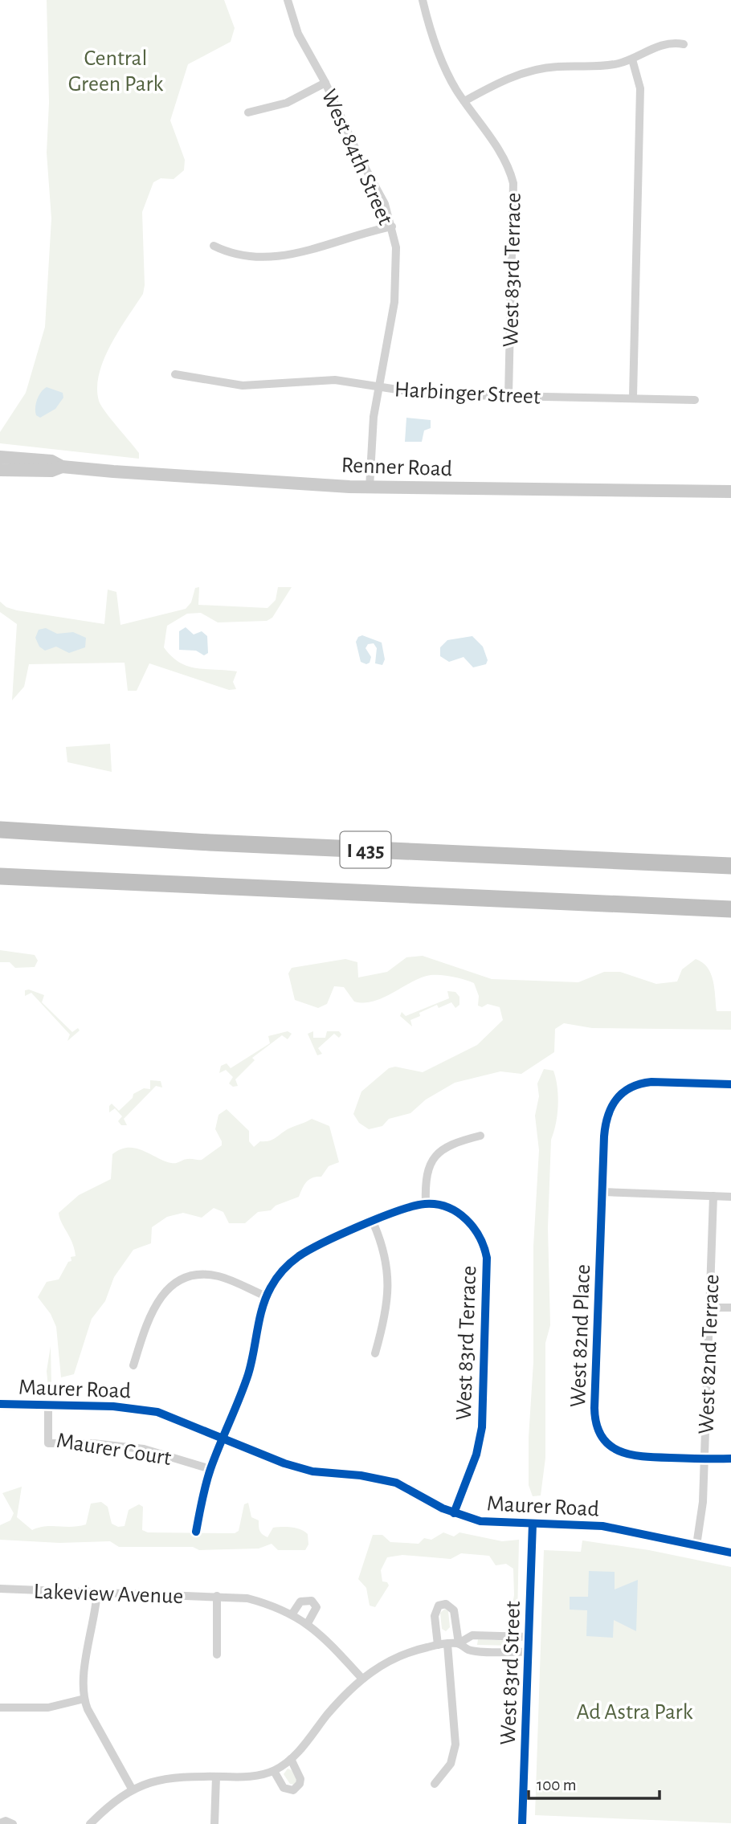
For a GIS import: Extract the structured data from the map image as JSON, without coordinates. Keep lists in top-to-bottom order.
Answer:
{
  "streets": {
    "highway": ["I 435"],
    "main road": ["Renner Road"],
    "street": [
      "West 84th Street",
      "West 83rd Terrace",
      "Harbinger Street",
      "West 82nd Place",
      "West 82nd Terrace",
      "Maurer Road",
      "Maurer Court",
      "Lakeview Avenue",
      "West 83rd Street"
    ]
  },
  "crossings": [
    ["West 84th Street", "Harbinger Street"],
    ["West 84th Street", "Renner Road"],
    ["West 83rd Terrace", "Harbinger Street"],
    ["West 83rd Terrace", "Maurer Road"],
    ["West 82nd Place", "West 82nd Terrace"],
    ["West 82nd Terrace", "Maurer Road"],
    ["Maurer Road", "Maurer Court"],
    ["Maurer Road", "West 83rd Street"]
  ],
  "parks": ["Central Green Park", "Ad Astra Park"],
  "scale_bar": "100 m"
}
